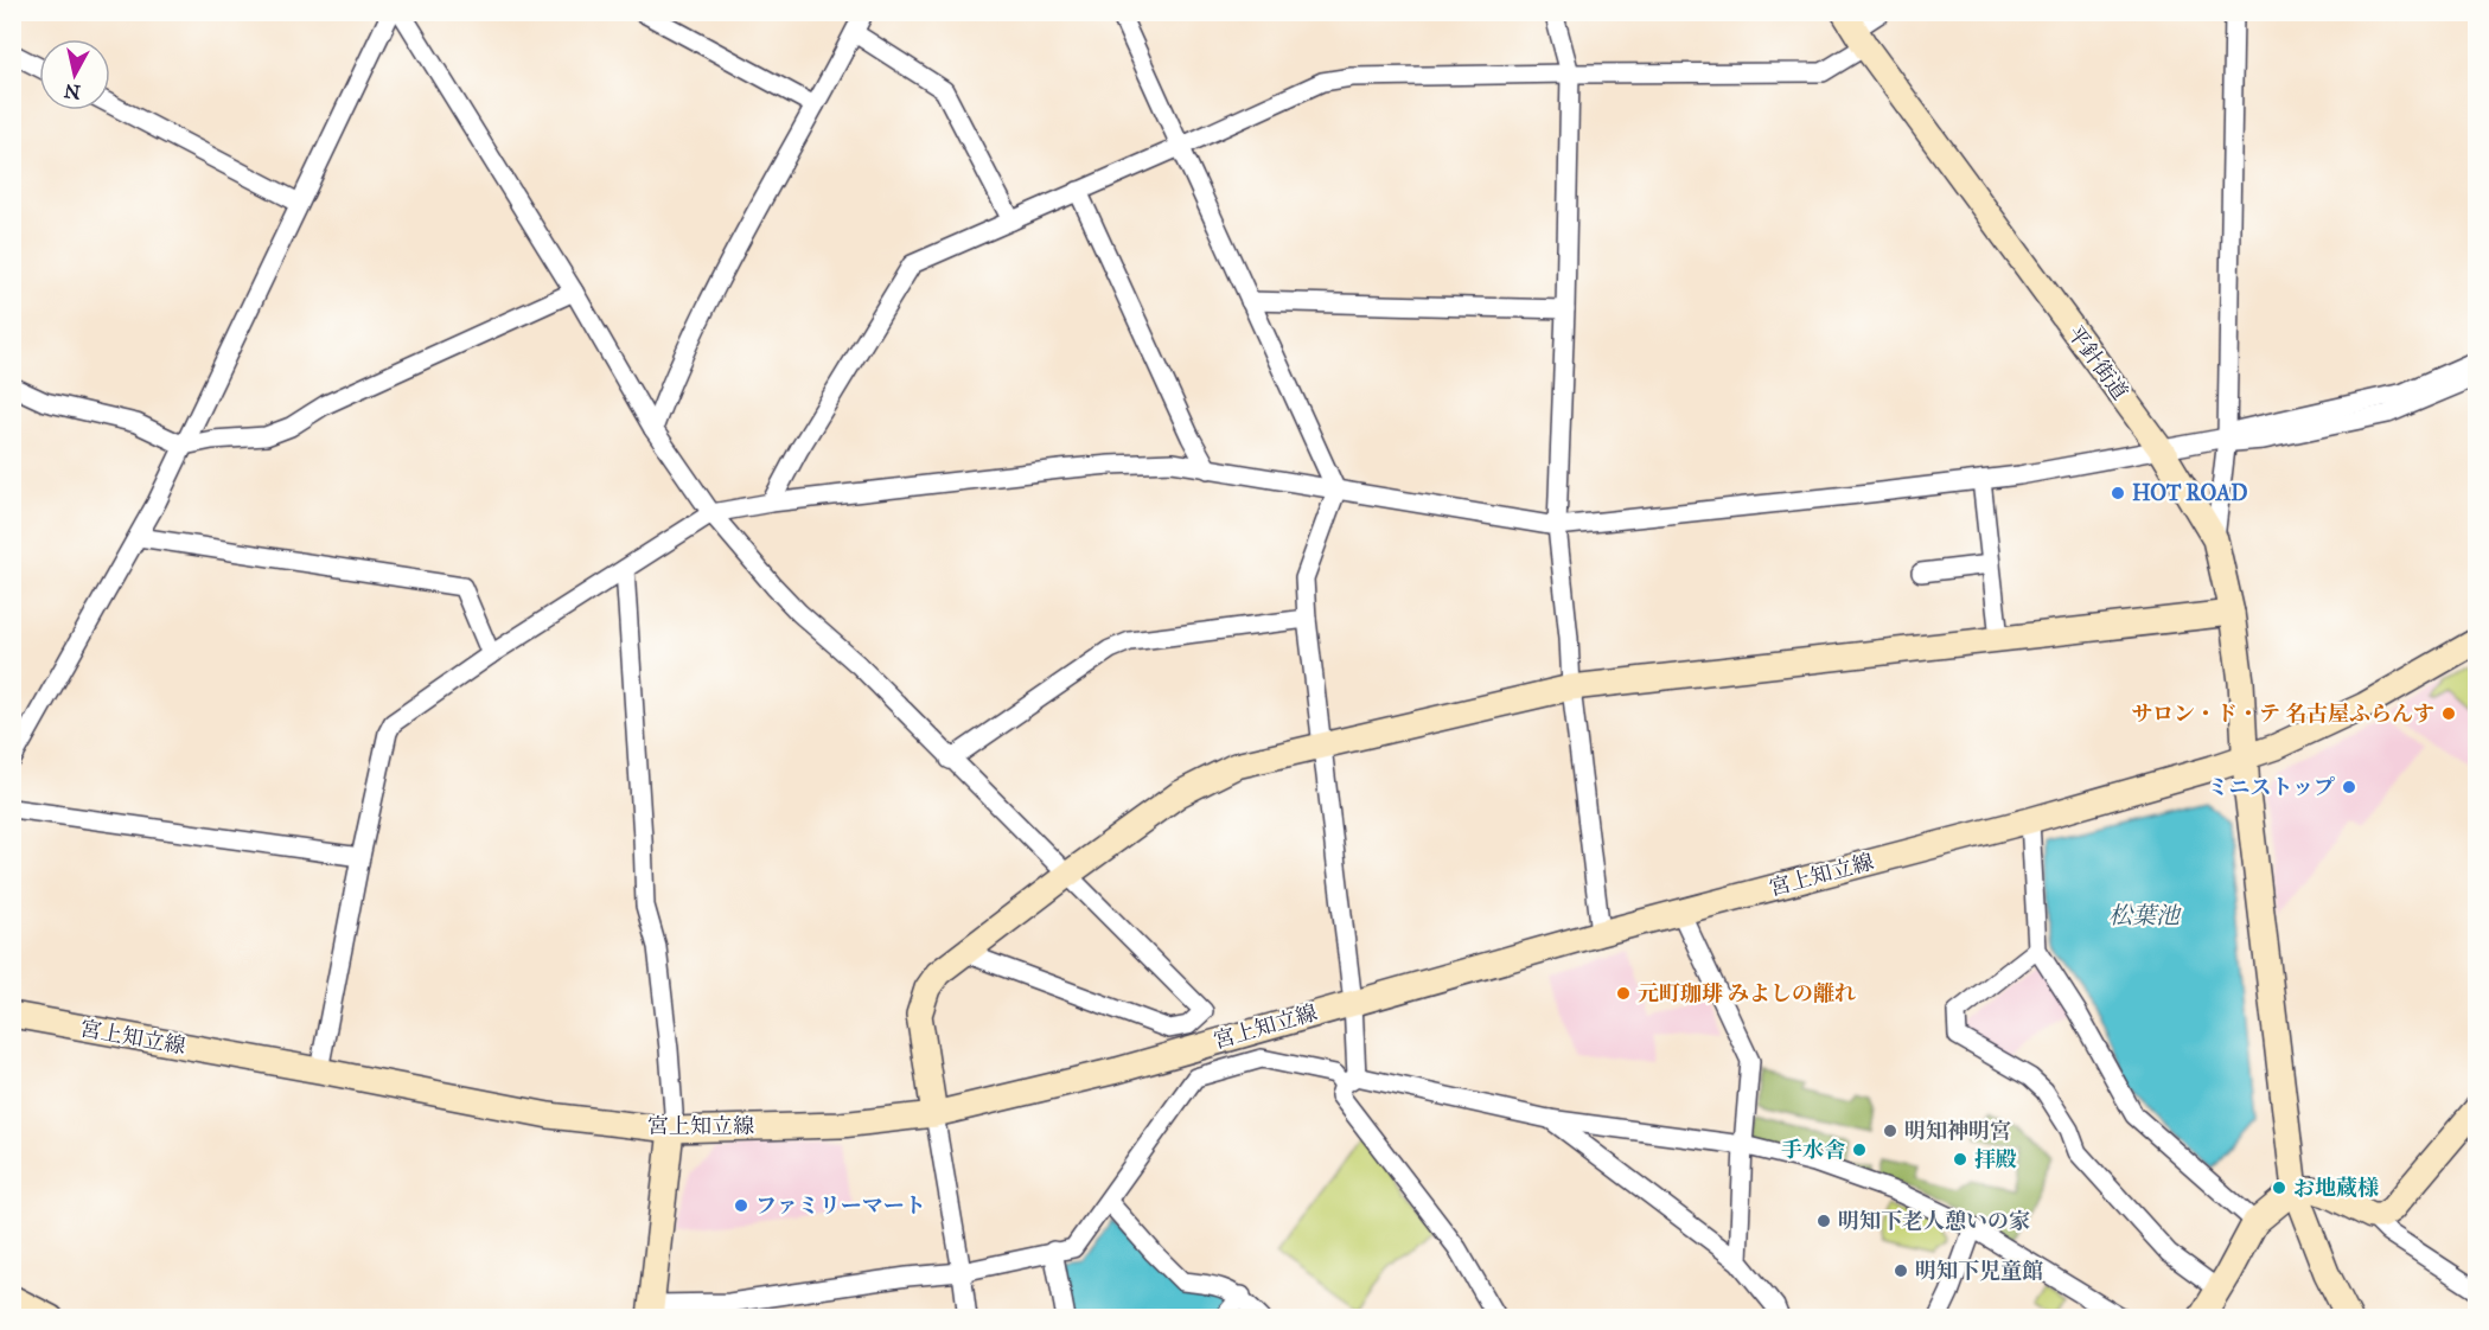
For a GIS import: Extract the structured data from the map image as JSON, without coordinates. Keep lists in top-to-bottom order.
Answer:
{
  "streets": {
    "street": ["平針街道", "宮上知立線"]
  },
  "crossings": [
    ["平針街道", "宮上知立線"]
  ],
  "water": ["松葉池"],
  "places": [
    "HOT ROAD",
    "サロン・ド・テ 名古屋ふらんす",
    "ミニストップ",
    "元町珈琲 みよしの離れ",
    "明知神明宮",
    "手水舎",
    "拝殿",
    "お地蔵様",
    "ファミリーマート",
    "明知下老人憩いの家",
    "明知下児童館"
  ],
  "north": "bottom"
}
